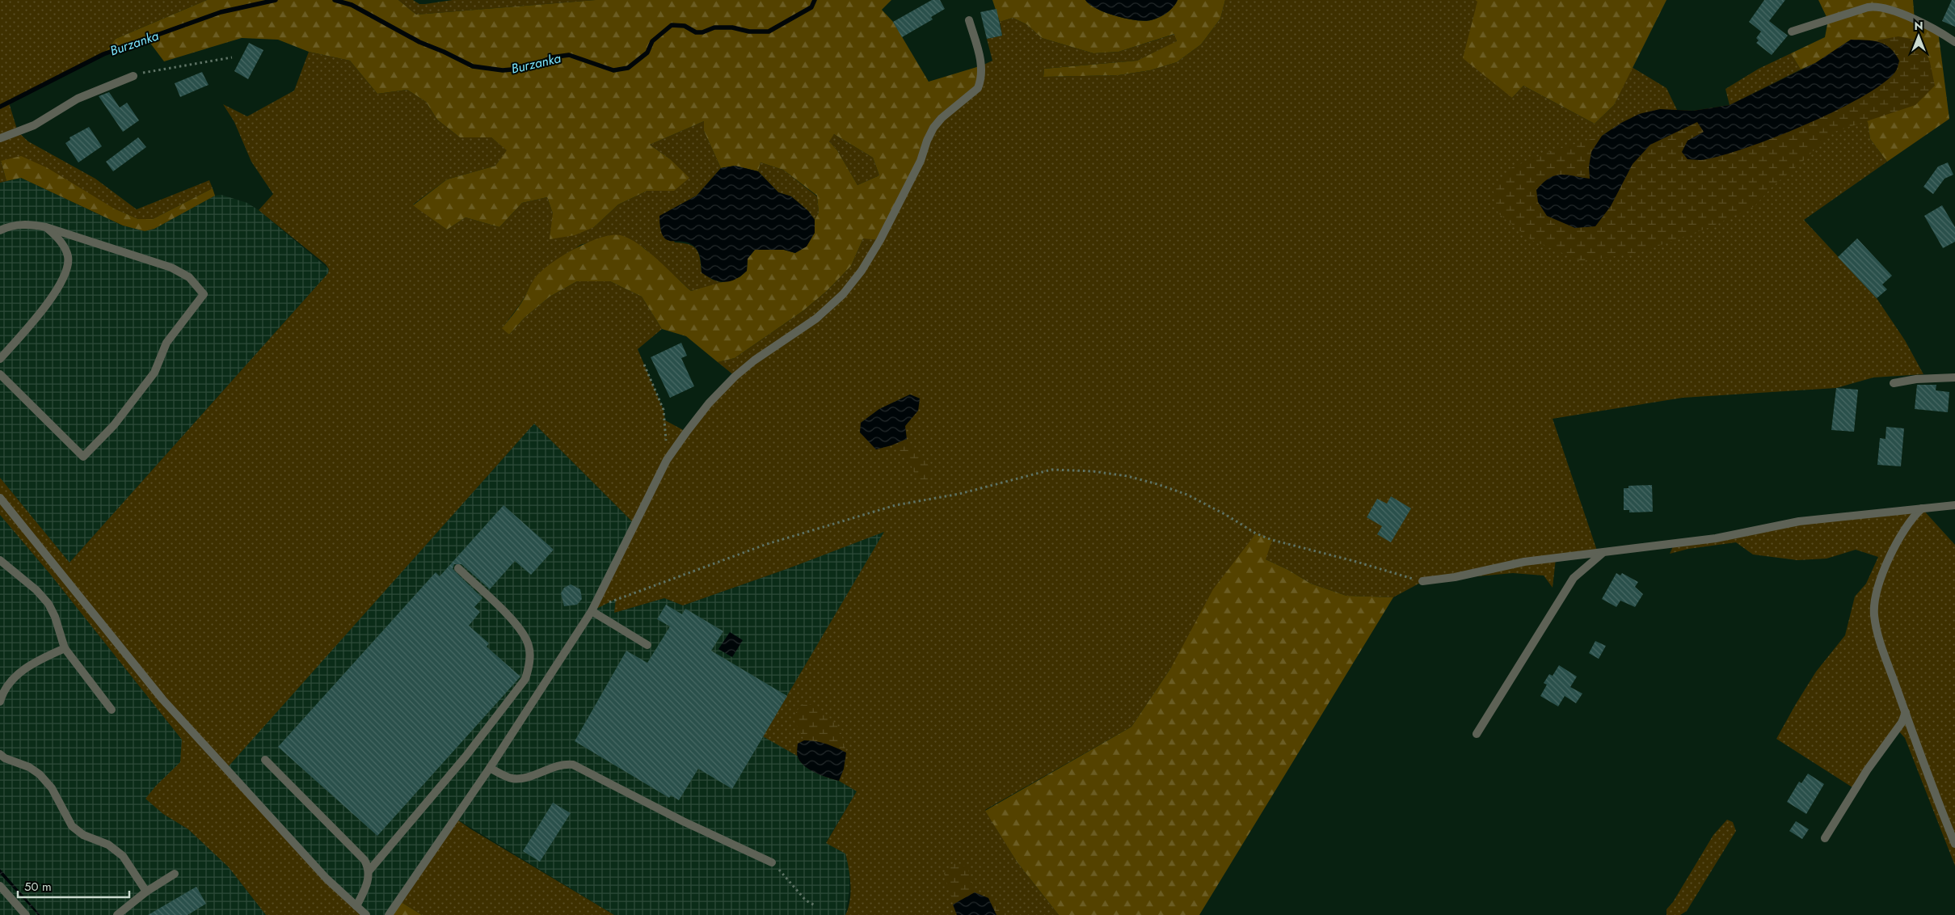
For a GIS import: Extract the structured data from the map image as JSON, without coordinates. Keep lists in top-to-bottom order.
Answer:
{
  "water": ["Burzanka"],
  "scale_bar": "50 m",
  "north": "top"
}
